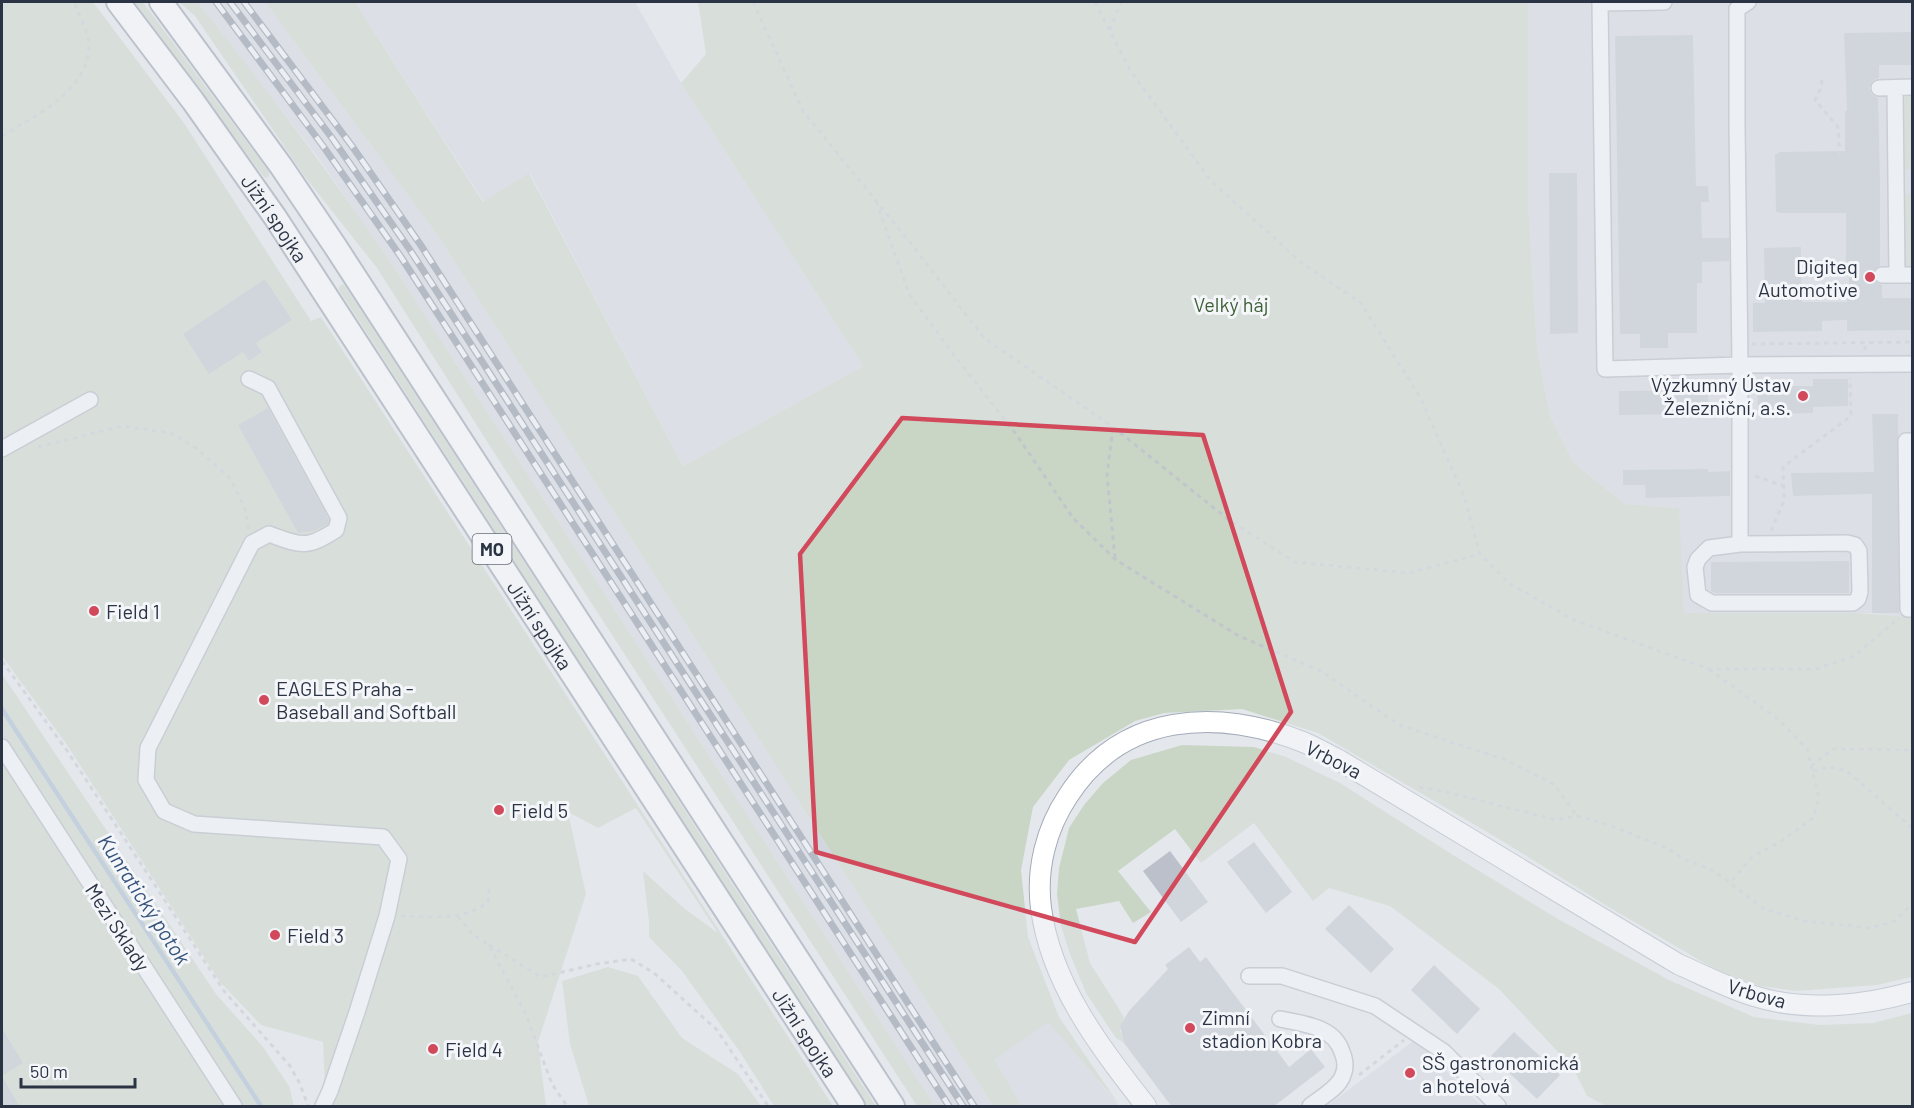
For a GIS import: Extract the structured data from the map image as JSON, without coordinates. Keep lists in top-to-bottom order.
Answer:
{
  "streets": {
    "highway": ["Jižní spojka", "MO"],
    "main road": ["Vrbova"],
    "street": ["Mezi Sklady"]
  },
  "water": ["Kunratický potok"],
  "parks": ["Velký háj"],
  "places": [
    "Digiteq Automotive",
    "Výzkumný Ústav Železniční, a.s.",
    "Field 1",
    "EAGLES Praha - Baseball and Softball",
    "Field 5",
    "Field 3",
    "Zimní stadion Kobra",
    "Field 4",
    "SŠ gastronomická a hotelová"
  ],
  "scale_bar": "50 m"
}
